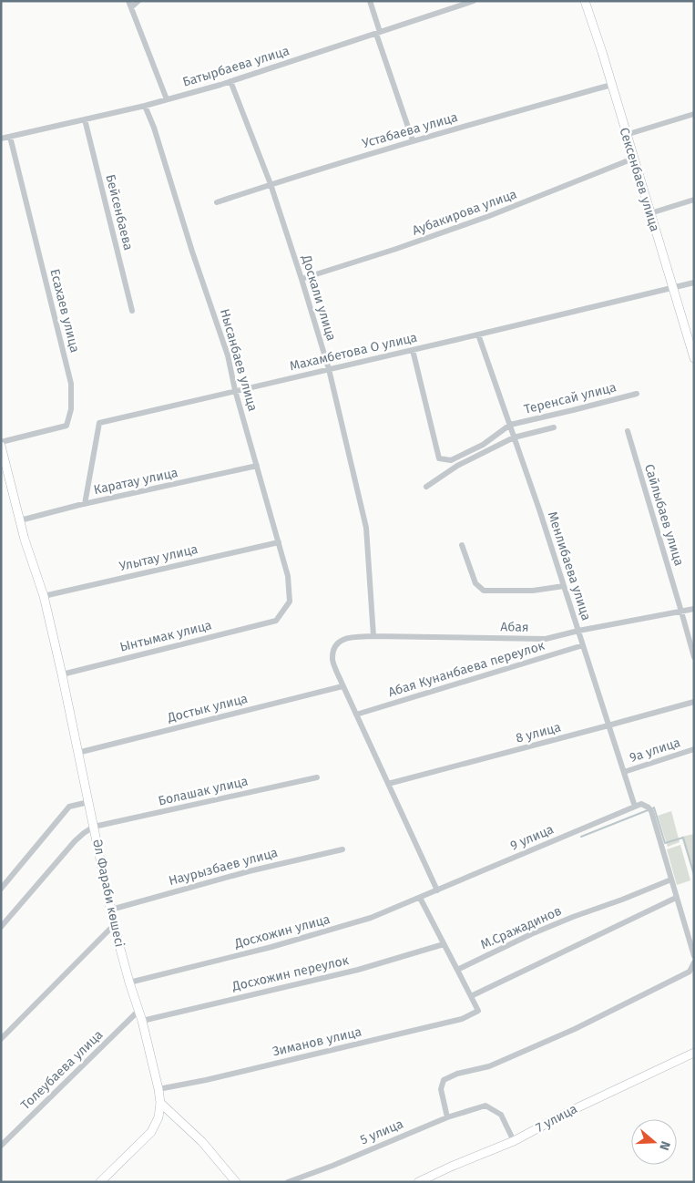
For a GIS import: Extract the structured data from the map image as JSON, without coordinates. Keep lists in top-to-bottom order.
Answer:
{
  "streets": {
    "street": [
      "Батырбаева улица",
      "Устабаева улица",
      "Сексенбаев улица",
      "Бейсенбаева",
      "Аубакирова улица",
      "Доскали улица",
      "Есахаев улица",
      "Махамбетова О улица",
      "Нысанбаев улица",
      "Теренсай улица",
      "Каратау улица",
      "Сайлыбаев улица",
      "Улытау улица",
      "Менлибаева улица",
      "Абая",
      "Ынтымак улица",
      "Абая Кунанбаева переулок",
      "Достык улица",
      "8 улица",
      "9а улица",
      "Болашак улица",
      "9 улица",
      "Наурызбаев улица",
      "Әл Фараби көшесі",
      "М.Сражадинов",
      "Досхожин улица",
      "Досхожин переулок",
      "Зиманов улица",
      "Толеубаева улица",
      "7 улица",
      "5 улица"
    ]
  },
  "crossings": [
    ["Батырбаева улица", "Бейсенбаева"],
    ["Батырбаева улица", "Доскали улица"],
    ["Батырбаева улица", "Есахаев улица"],
    ["Батырбаева улица", "Нысанбаев улица"],
    ["Устабаева улица", "Сексенбаев улица"],
    ["Устабаева улица", "Доскали улица"],
    ["Сексенбаев улица", "Аубакирова улица"],
    ["Сексенбаев улица", "Махамбетова О улица"],
    ["Аубакирова улица", "Доскали улица"],
    ["Доскали улица", "Махамбетова О улица"],
    ["Доскали улица", "Абая"],
    ["Махамбетова О улица", "Нысанбаев улица"],
    ["Махамбетова О улица", "Каратау улица"],
    ["Махамбетова О улица", "Менлибаева улица"],
    ["Нысанбаев улица", "Каратау улица"],
    ["Нысанбаев улица", "Улытау улица"],
    ["Нысанбаев улица", "Ынтымак улица"],
    ["Теренсай улица", "Менлибаева улица"],
    ["Каратау улица", "Әл Фараби көшесі"],
    ["Сайлыбаев улица", "Абая"],
    ["Улытау улица", "Әл Фараби көшесі"],
    ["Менлибаева улица", "Абая"],
    ["Менлибаева улица", "Абая Кунанбаева переулок"],
    ["Менлибаева улица", "8 улица"],
    ["Менлибаева улица", "9а улица"],
    ["Менлибаева улица", "9 улица"],
    ["Абая", "Достык улица"],
    ["Ынтымак улица", "Әл Фараби көшесі"],
    ["Достык улица", "Әл Фараби көшесі"],
    ["Болашак улица", "Әл Фараби көшесі"],
    ["9 улица", "Досхожин улица"],
    ["Наурызбаев улица", "Әл Фараби көшесі"],
    ["Әл Фараби көшесі", "Досхожин улица"],
    ["Әл Фараби көшесі", "Досхожин переулок"],
    ["Әл Фараби көшесі", "Зиманов улица"],
    ["Әл Фараби көшесі", "Толеубаева улица"],
    ["7 улица", "5 улица"]
  ],
  "north": "right"
}
